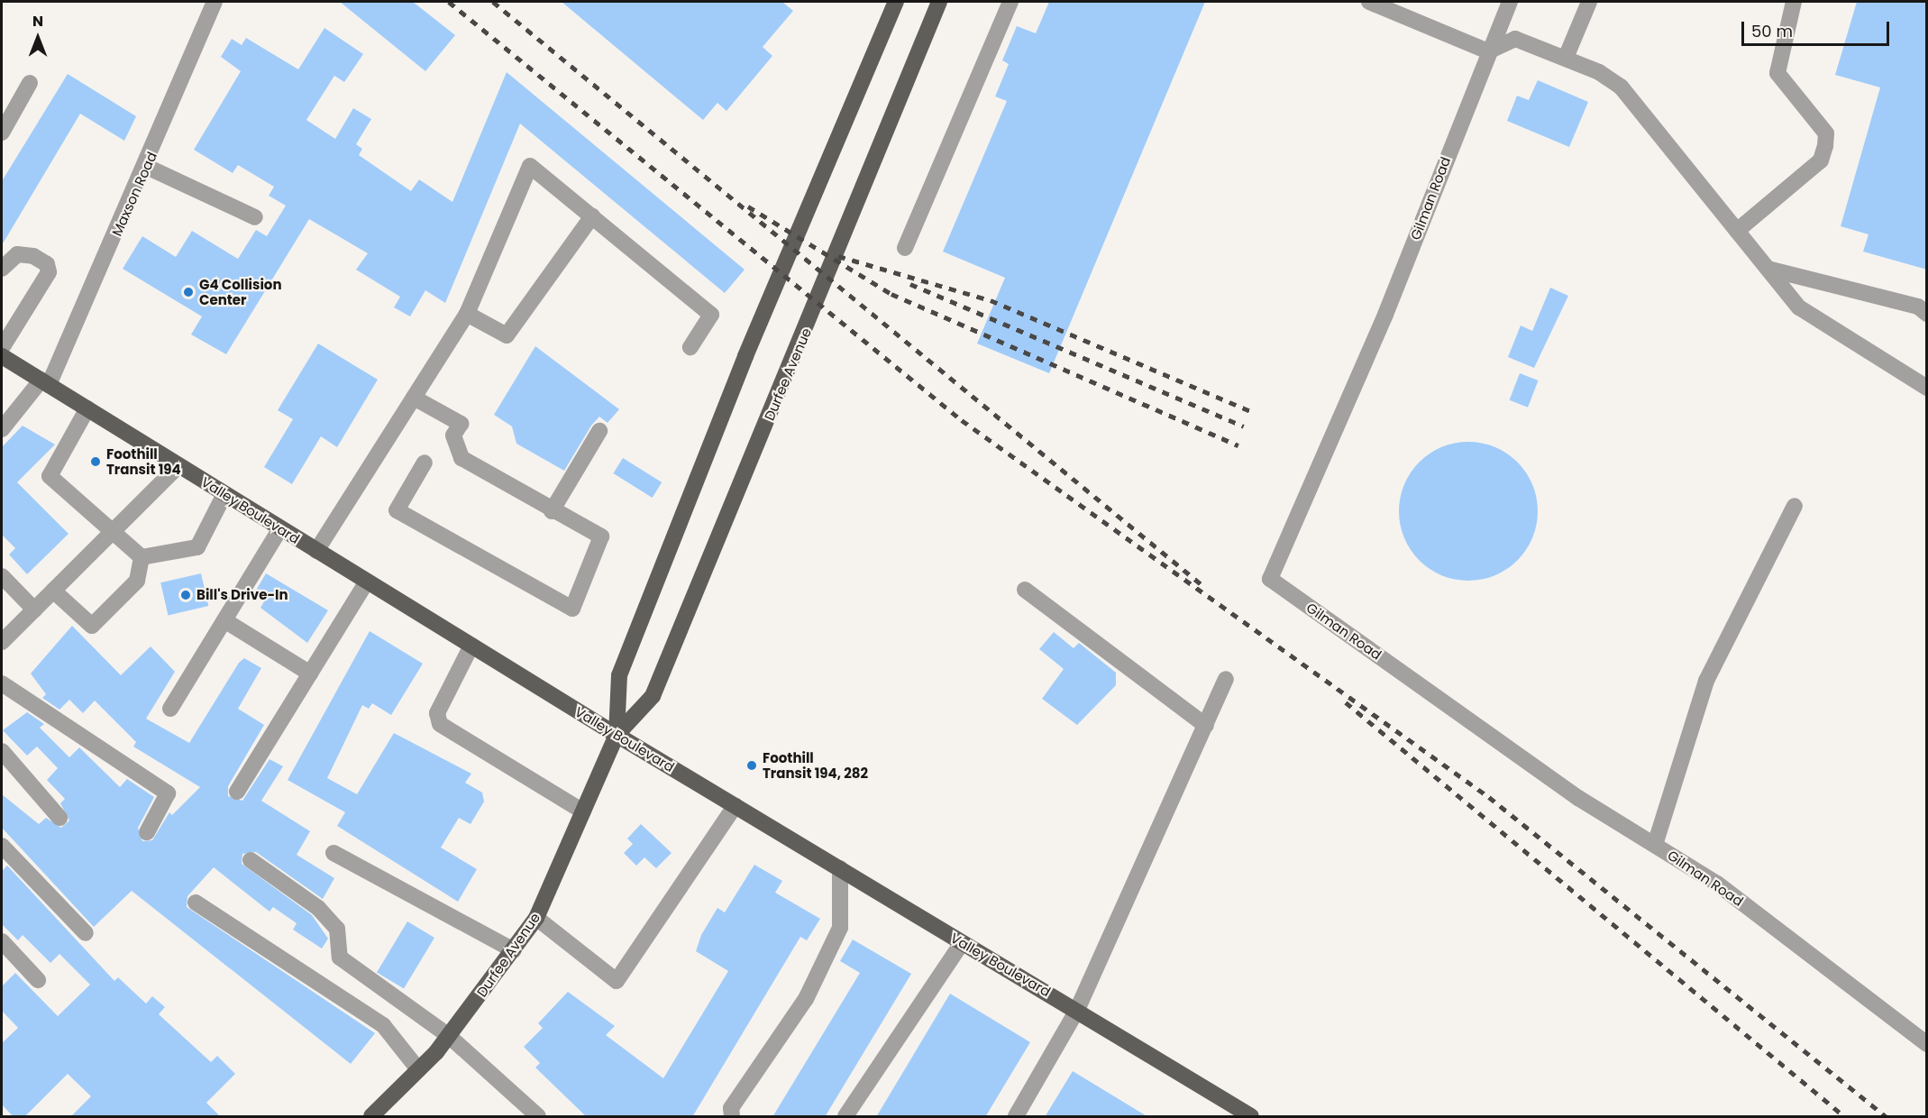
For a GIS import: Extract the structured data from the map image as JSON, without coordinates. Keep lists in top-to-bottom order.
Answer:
{
  "streets": {
    "main road": ["Durfee Avenue", "Valley Boulevard"],
    "street": ["Maxson Road", "Gilman Road"]
  },
  "crossings": [
    ["Maxson Road", "Valley Boulevard"],
    ["Durfee Avenue", "Valley Boulevard"]
  ],
  "places": [
    "G4 Collision Center",
    "Foothill Transit 194",
    "Bill's Drive-In",
    "Foothill Transit 194, 282"
  ],
  "scale_bar": "50 m",
  "north": "top"
}
